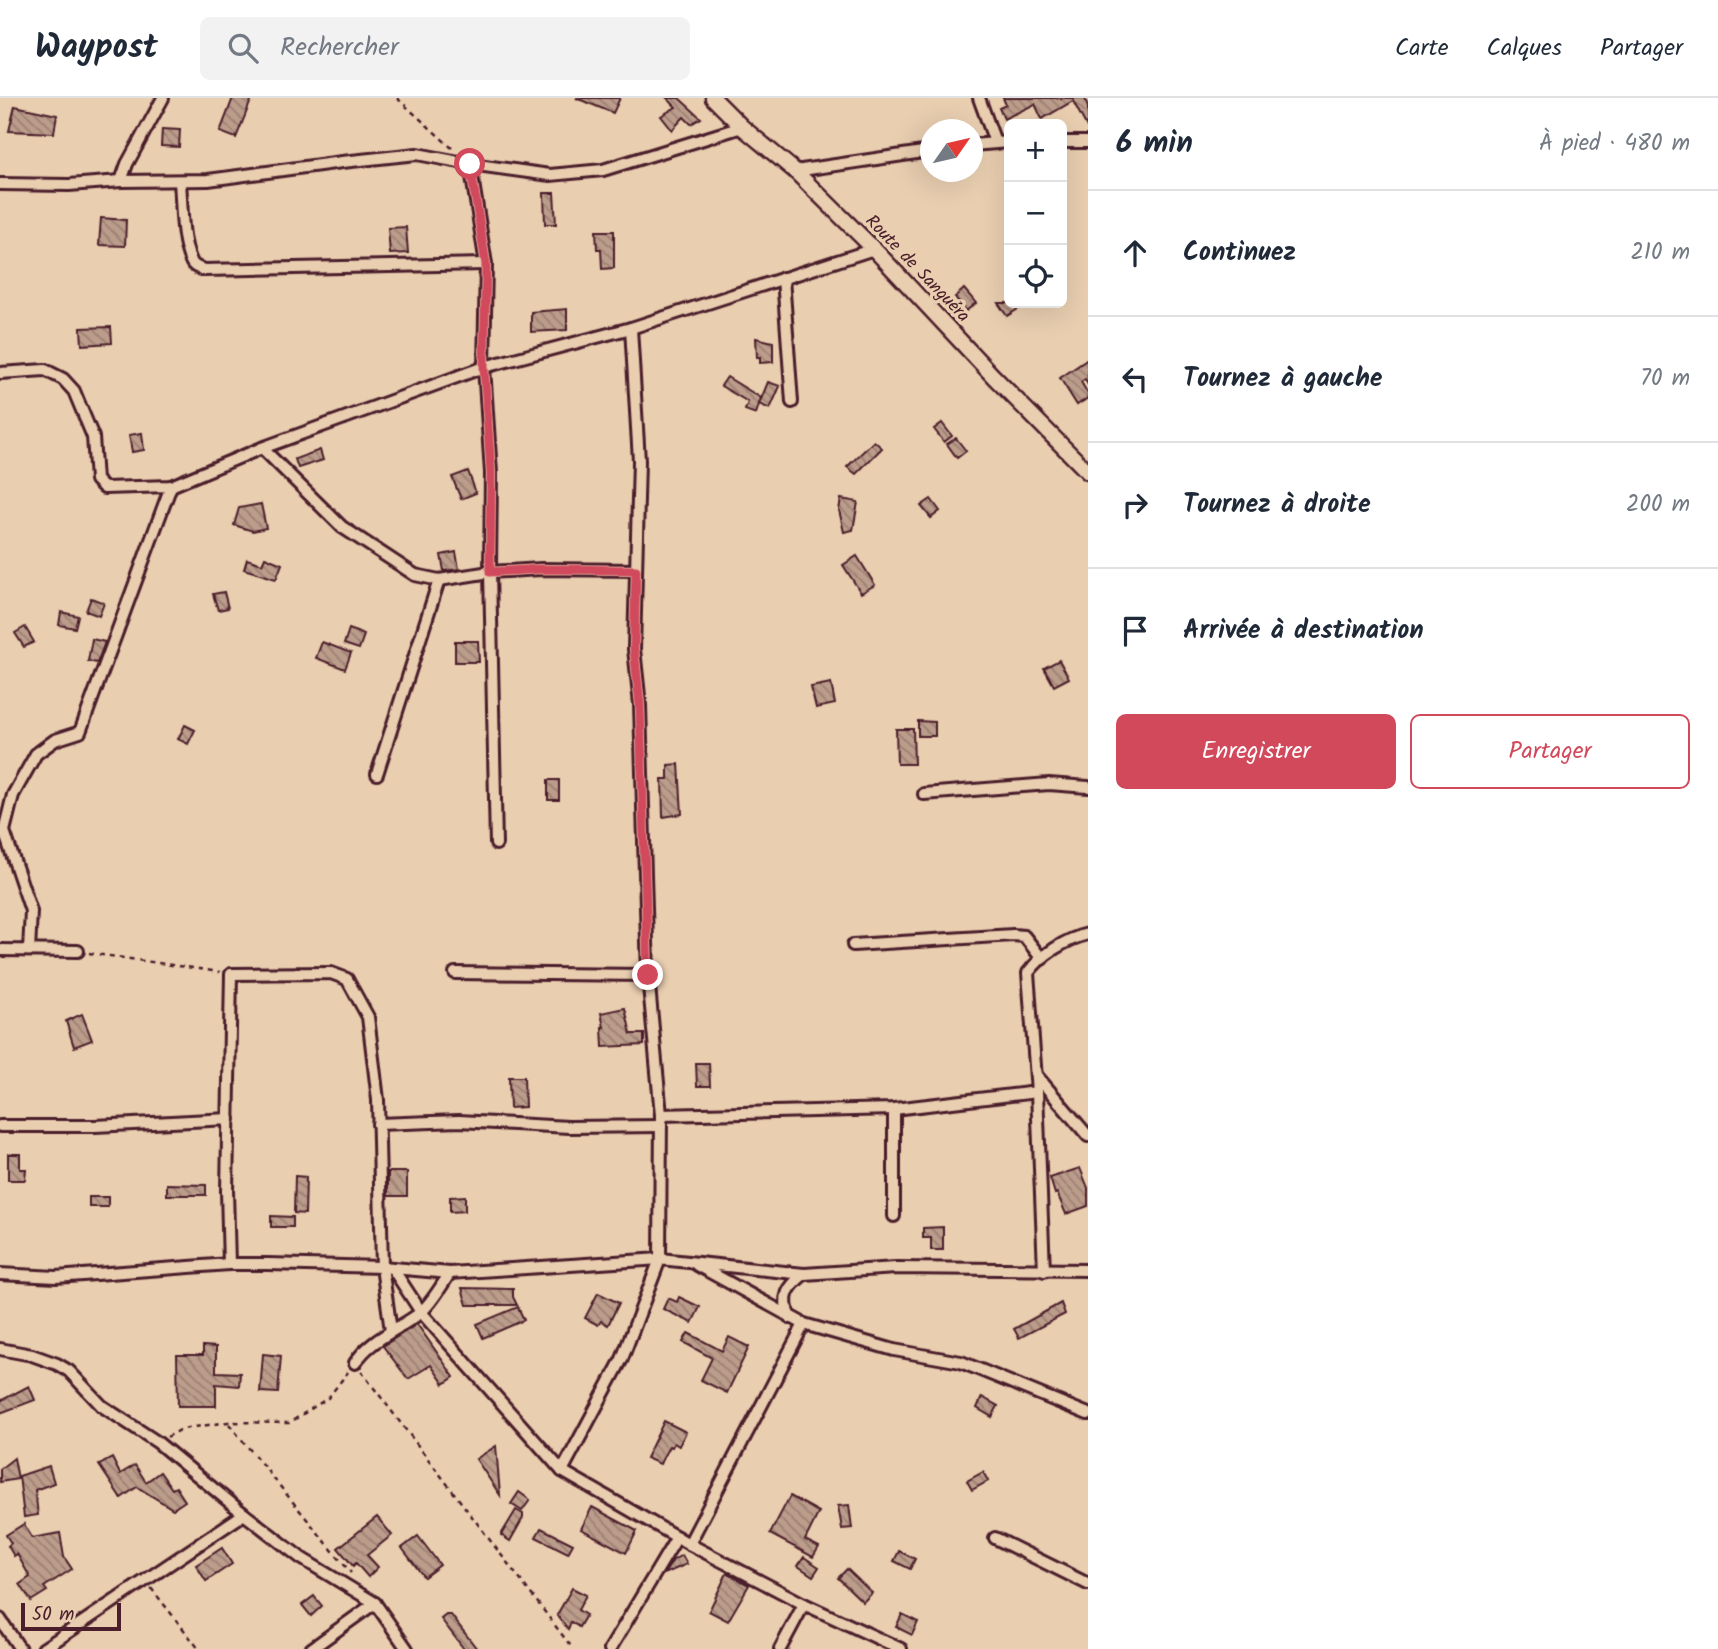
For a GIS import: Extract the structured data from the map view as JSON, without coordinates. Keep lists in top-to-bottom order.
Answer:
{
  "streets": {
    "street": ["Route de Sanguéra"]
  },
  "scale_bar": "50 m",
  "north": "top right",
  "page": {
    "header": "Waypost",
    "search": "Rechercher",
    "nav": ["Carte", "Calques", "Partager"],
    "heading": ["6 min", "À pied · 480 m"],
    "map_buttons": ["+", "−"],
    "list": [
      ["Continuez", "210 m"],
      ["Tournez à gauche", "70 m"],
      ["Tournez à droite", "200 m"],
      "Arrivée à destination"
    ],
    "buttons": ["Enregistrer", "Partager"],
    "scale": "50 m"
  }
}
